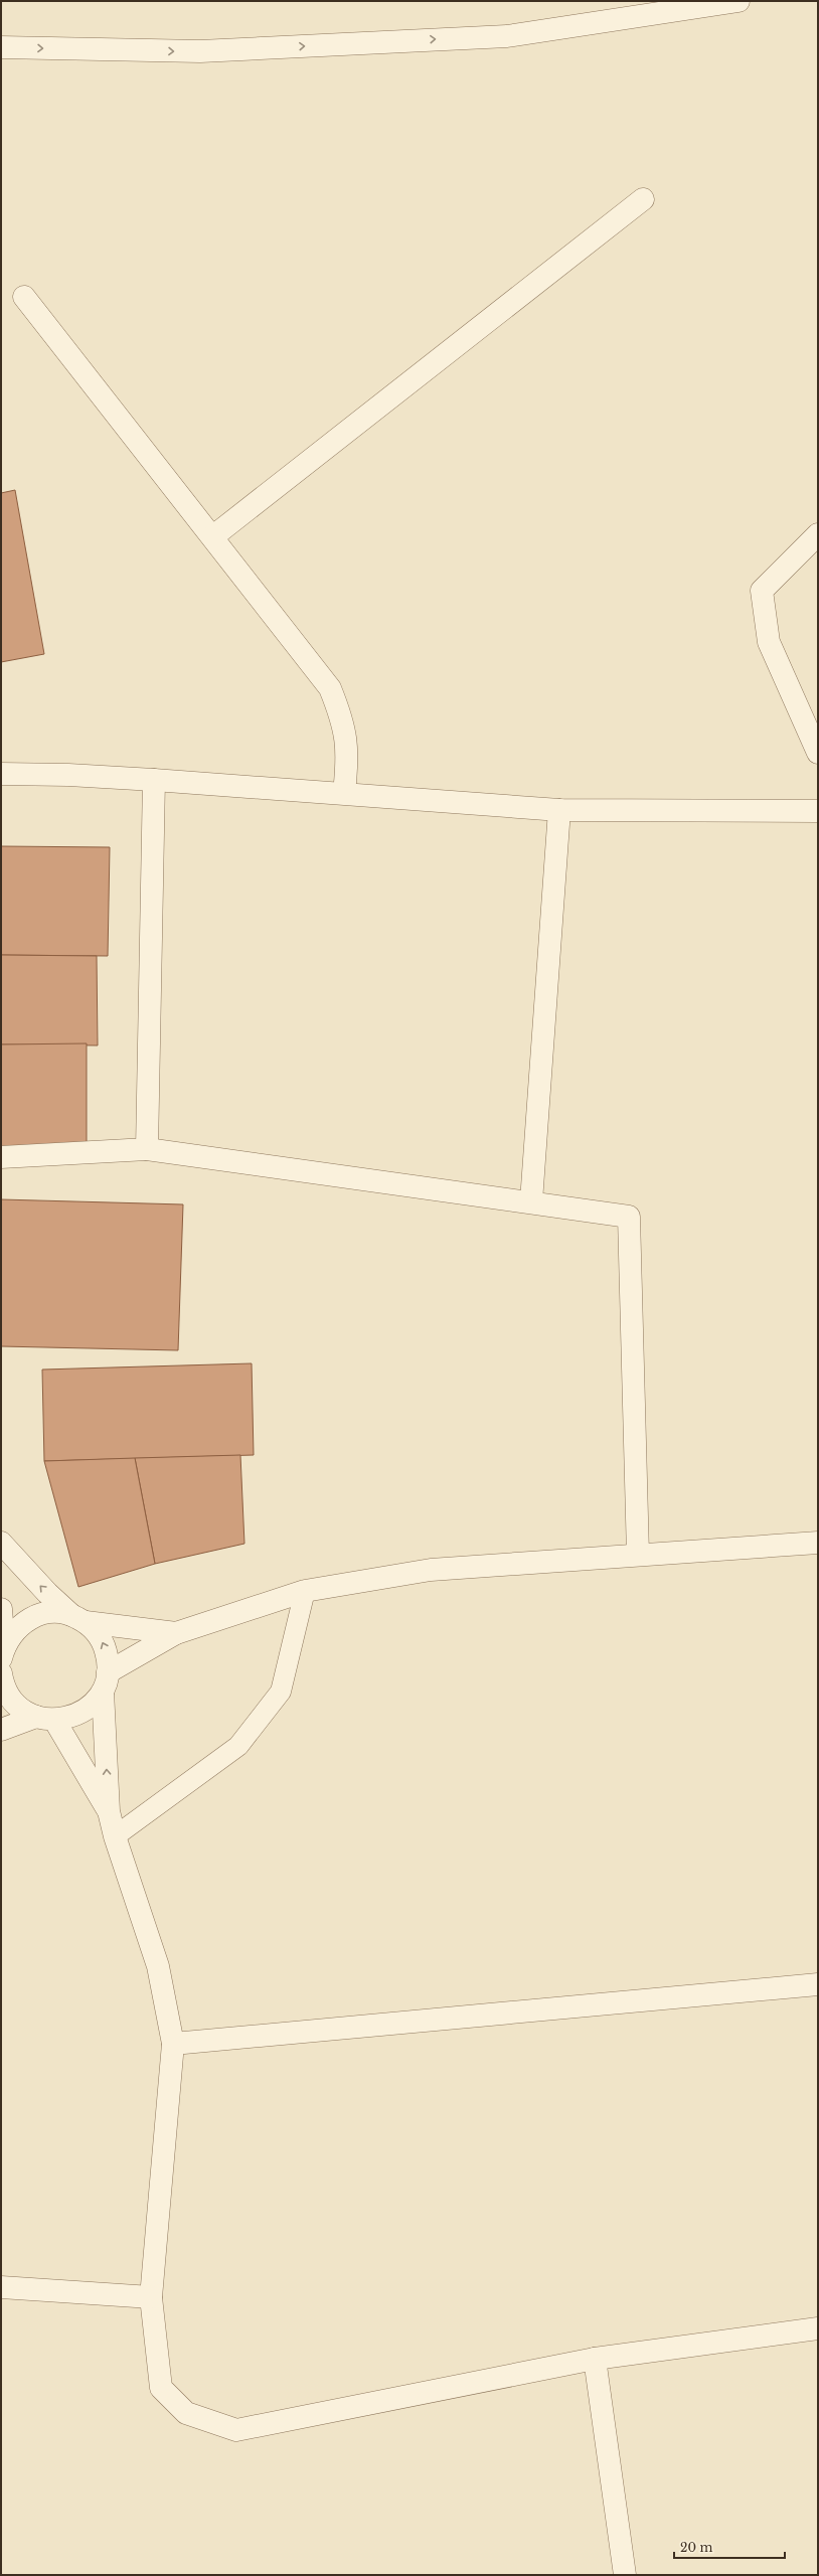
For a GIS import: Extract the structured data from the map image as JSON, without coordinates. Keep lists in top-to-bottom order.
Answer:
{
  "scale_bar": "20 m"
}
